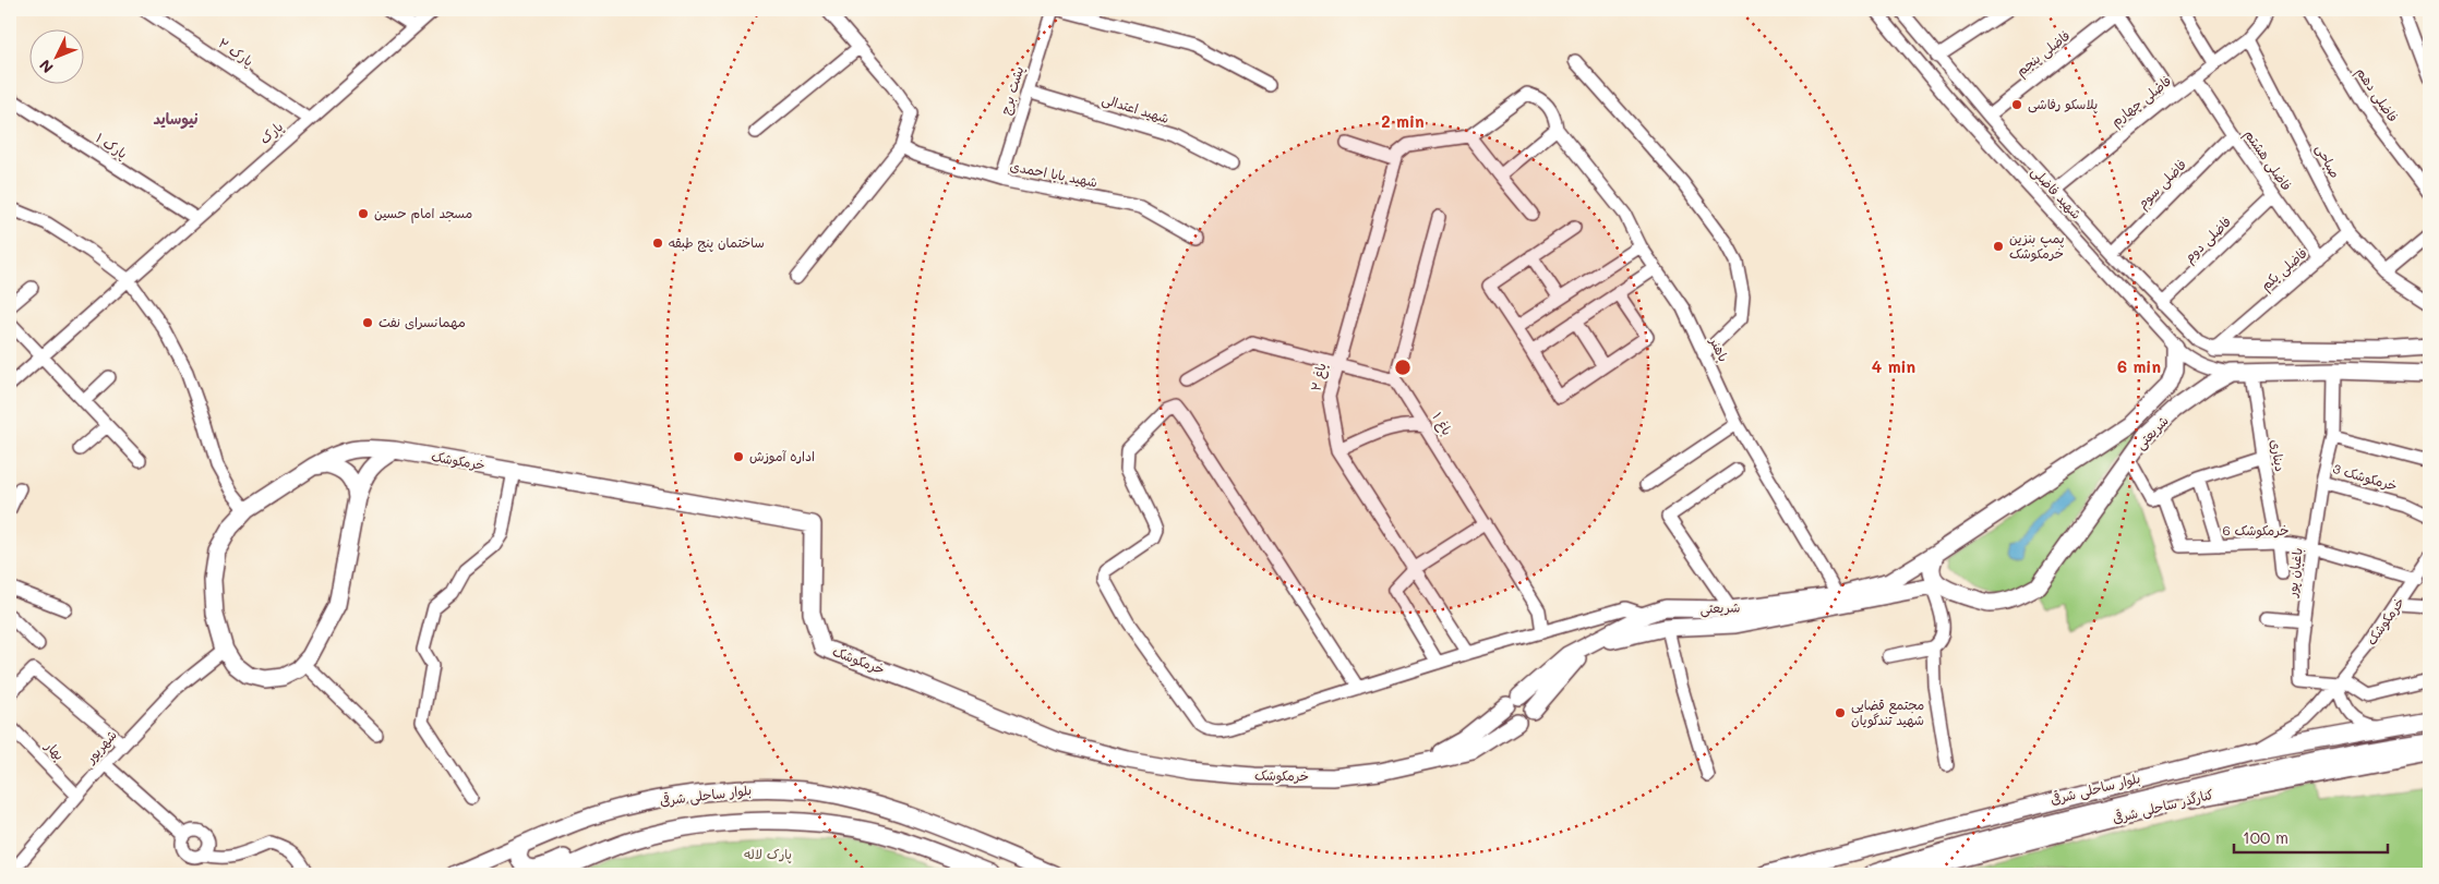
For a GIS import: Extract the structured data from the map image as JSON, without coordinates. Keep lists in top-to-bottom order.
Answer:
{
  "streets": {
    "main road": [
      "شریعتی",
      "خرمکوشک",
      "بلوار ساحلی شرقی",
      "کنارگذر ساحلی شرقی"
    ],
    "street": [
      "پارک ۲",
      "فاضلی پنجم",
      "پشت برج",
      "فاضلی دهم",
      "فاضلی چهارم",
      "شهید اعتدالی",
      "پارک",
      "پارک ۱",
      "فاضلی هشتم",
      "صباحی",
      "شهید بابا احمدی",
      "فاضلی سوم",
      "شهید فاضلی",
      "فاضلی دوم",
      "فاضلی یکم",
      "باهنر",
      "باغ ۲",
      "باغ ۱",
      "دیناری",
      "خرمکوشک 3",
      "خرمکوشک 6",
      "باغبان پور",
      "شهریور",
      "بهار"
    ]
  },
  "crossings": [
    ["پارک ۲", "پارک"],
    ["فاضلی پنجم", "شهید فاضلی"],
    ["پشت برج", "شهید اعتدالی"],
    ["پشت برج", "شهید بابا احمدی"],
    ["فاضلی چهارم", "فاضلی هشتم"],
    ["فاضلی چهارم", "صباحی"],
    ["فاضلی چهارم", "شهید فاضلی"],
    ["پارک", "پارک ۱"],
    ["فاضلی هشتم", "فاضلی سوم"],
    ["فاضلی هشتم", "فاضلی دوم"],
    ["فاضلی هشتم", "فاضلی یکم"],
    ["صباحی", "فاضلی یکم"],
    ["فاضلی سوم", "شهید فاضلی"],
    ["شهید فاضلی", "فاضلی دوم"],
    ["شهید فاضلی", "فاضلی یکم"],
    ["شهید فاضلی", "شریعتی"],
    ["باهنر", "شریعتی"],
    ["شریعتی", "دیناری"],
    ["شریعتی", "خرمکوشک"],
    ["شریعتی", "باغبان پور"],
    ["دیناری", "خرمکوشک 6"],
    ["خرمکوشک", "خرمکوشک 6"],
    ["خرمکوشک", "باغبان پور"],
    ["خرمکوشک", "شهریور"],
    ["خرمکوشک", "بلوار ساحلی شرقی"],
    ["خرمکوشک 3", "باغبان پور"],
    ["خرمکوشک 6", "باغبان پور"],
    ["شهریور", "بهار"],
    ["بلوار ساحلی شرقی", "کنارگذر ساحلی شرقی"]
  ],
  "districts": ["نیوساید"],
  "parks": ["پارک لاله"],
  "places": [
    "پلاسکو رفاشی",
    "مسجد امام حسین",
    "ساختمان پنج طبقه",
    "پمپ بنزین خرمکوشک",
    "مهمانسرای نفت",
    "اداره آموزش",
    "مجتمع قضایی شهید تندگویان"
  ],
  "scale_bar": "100 m",
  "north": "bottom left",
  "rings": ["2 min", "4 min", "6 min"]
}
